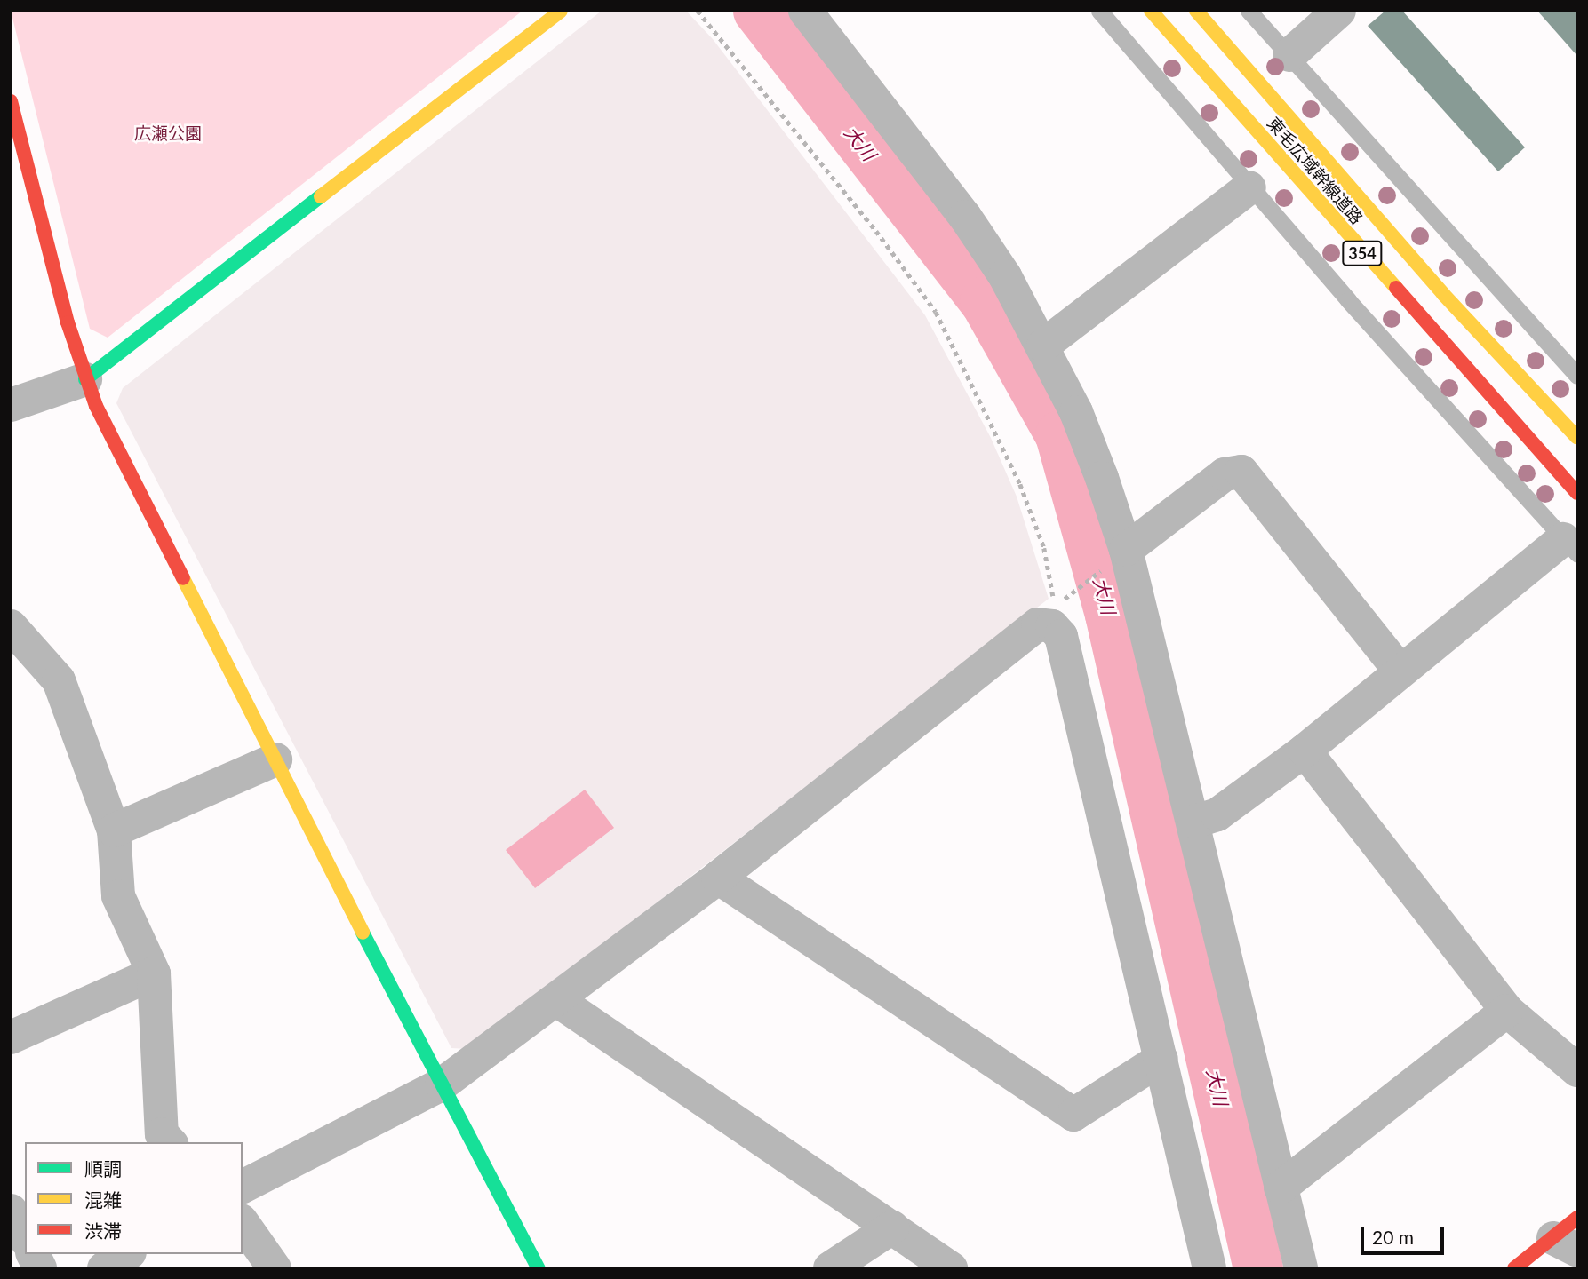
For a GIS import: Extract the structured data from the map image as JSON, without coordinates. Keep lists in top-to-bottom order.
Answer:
{
  "streets": {
    "main road": ["東毛広域幹線道路", "354"]
  },
  "water": ["大川"],
  "parks": ["広瀬公園"],
  "legend": ["順調", "混雑", "渋滞"],
  "scale_bar": "20 m"
}
